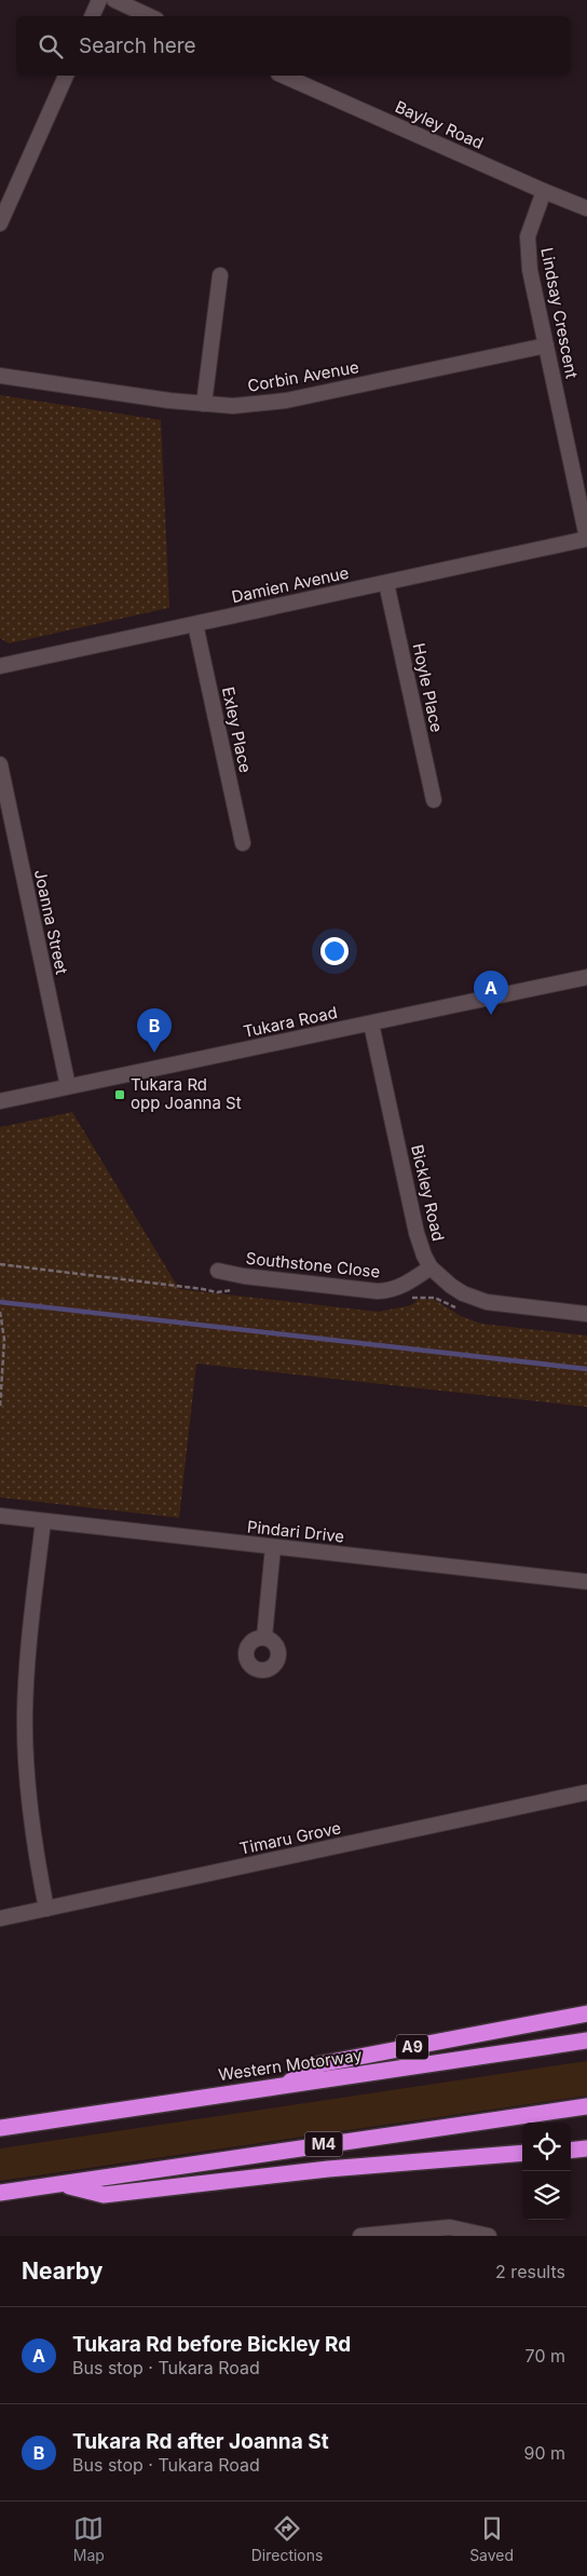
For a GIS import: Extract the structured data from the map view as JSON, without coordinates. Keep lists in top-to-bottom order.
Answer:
{
  "streets": {
    "highway": ["A9", "Western Motorway", "M4"],
    "street": [
      "Bayley Road",
      "Lindsay Crescent",
      "Corbin Avenue",
      "Damien Avenue",
      "Hoyle Place",
      "Exley Place",
      "Joanna Street",
      "Tukara Road",
      "Bickley Road",
      "Southstone Close",
      "Pindari Drive",
      "Timaru Grove"
    ]
  },
  "crossings": [
    ["Bayley Road", "Lindsay Crescent"],
    ["Lindsay Crescent", "Corbin Avenue"],
    ["Lindsay Crescent", "Damien Avenue"],
    ["Damien Avenue", "Hoyle Place"],
    ["Damien Avenue", "Exley Place"],
    ["Joanna Street", "Tukara Road"],
    ["Tukara Road", "Bickley Road"],
    ["Bickley Road", "Southstone Close"],
    ["A9", "Western Motorway"]
  ],
  "places": {
    "transit": ["Tukara Rd opp Joanna St"]
  },
  "page": {
    "search": "Search here",
    "pins": ["A", "B"],
    "heading": ["Nearby", "2 results"],
    "list": [
      {
        "mark": "A",
        "name": "Tukara Rd before Bickley Rd",
        "note": "Bus stop · Tukara Road",
        "value": "70 m"
      },
      {
        "mark": "B",
        "name": "Tukara Rd after Joanna St",
        "note": "Bus stop · Tukara Road",
        "value": "90 m"
      }
    ],
    "nav": ["Map", "Directions", "Saved"]
  }
}
